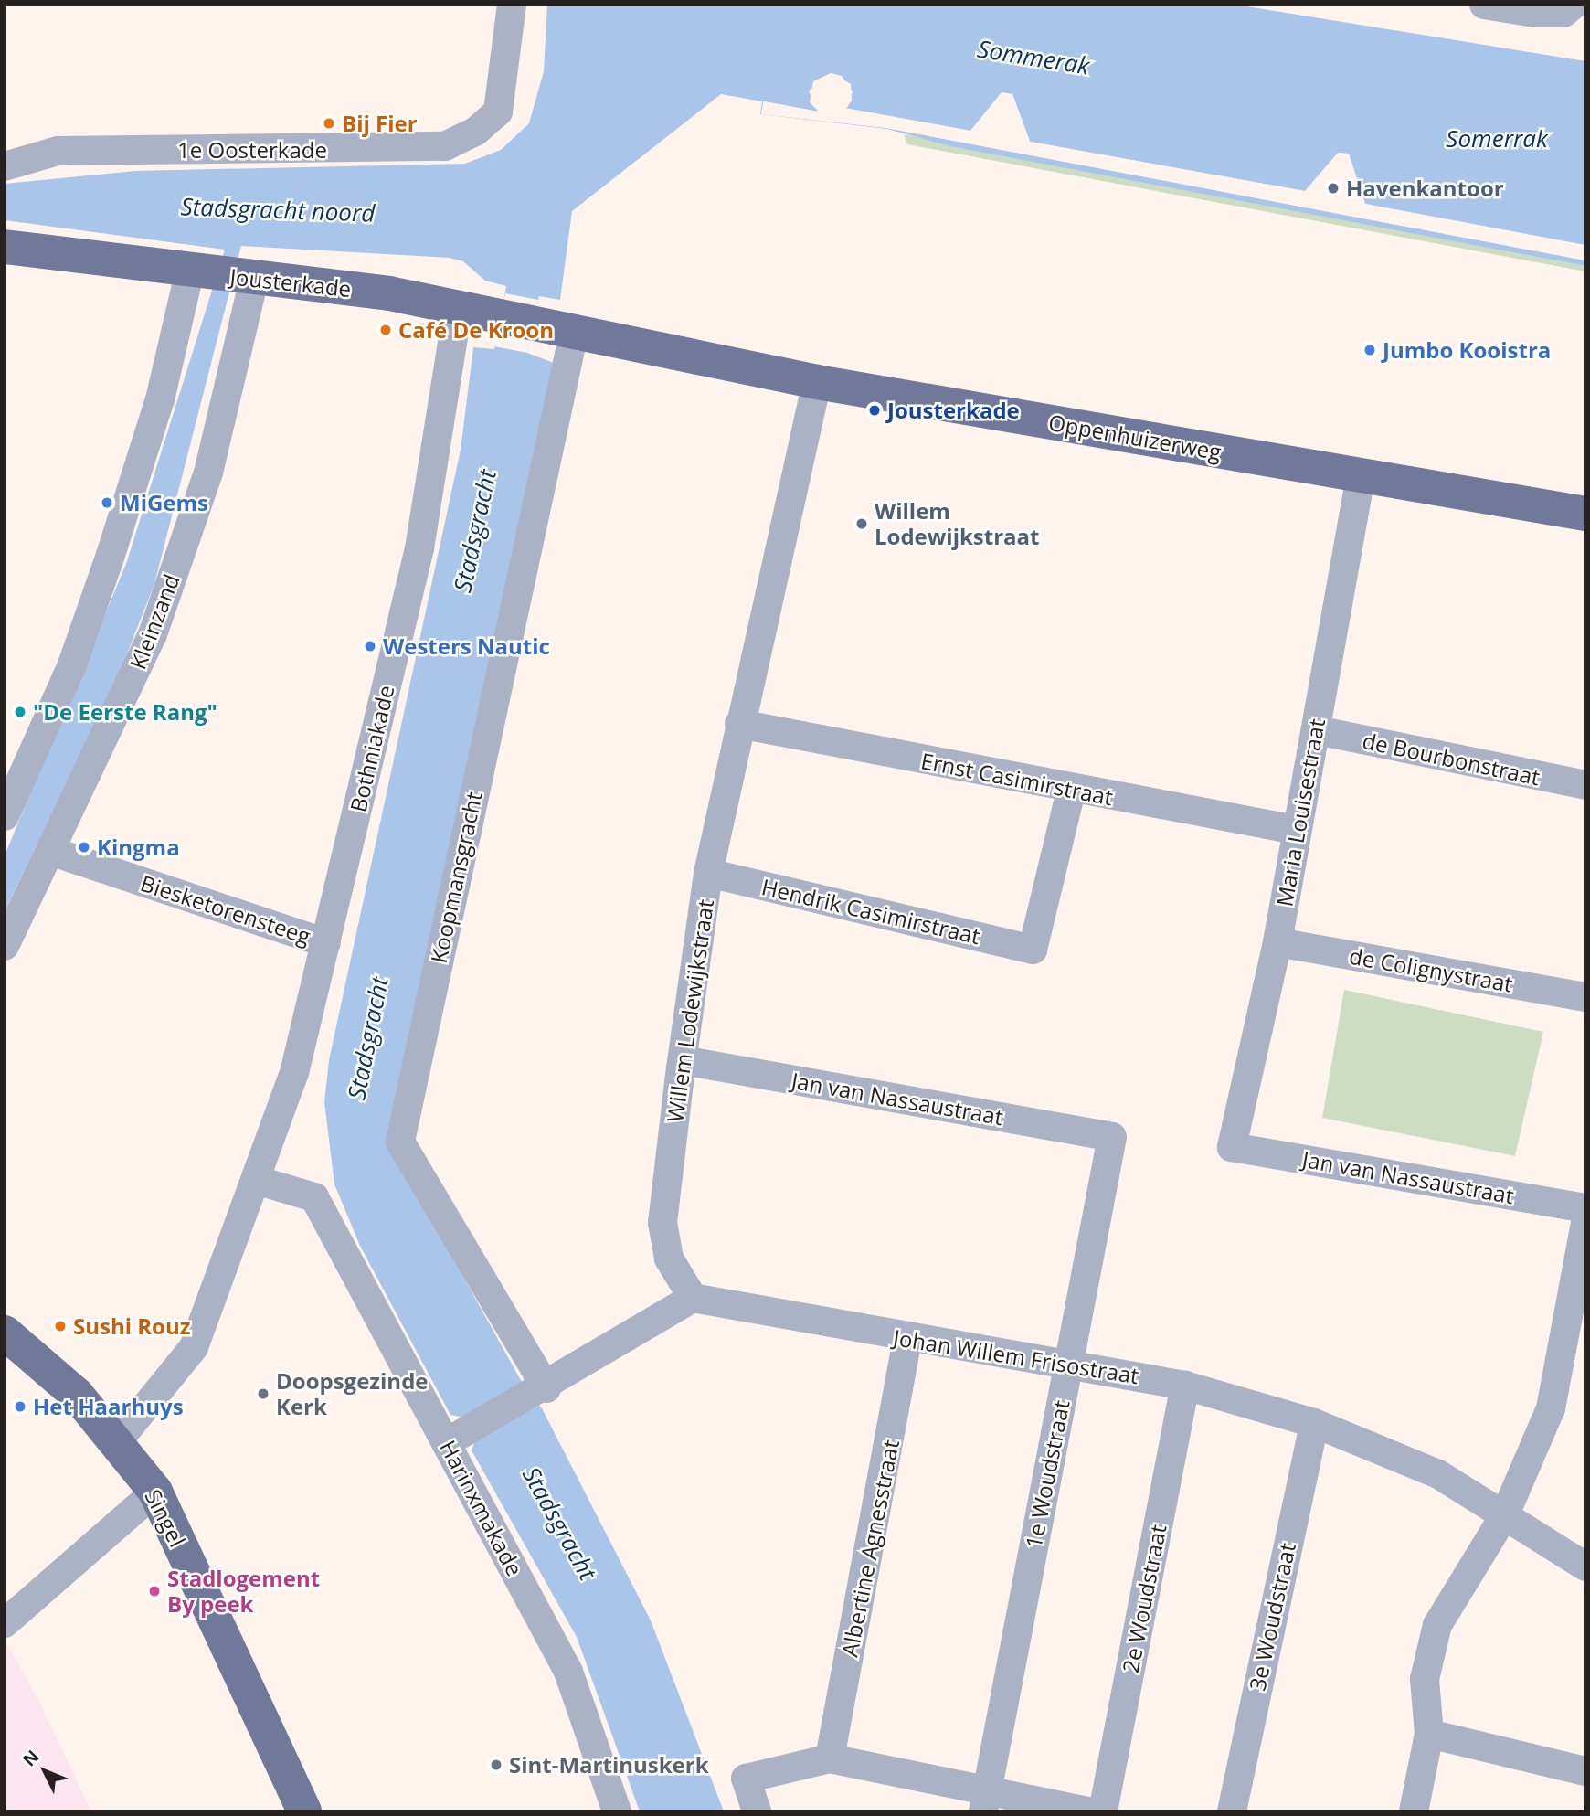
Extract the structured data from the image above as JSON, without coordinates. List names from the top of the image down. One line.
{"streets":{"main road":["Jousterkade","Oppenhuizerweg","Singel"],"street":["1e Oosterkade","Kleinzand","Bothniakade","de Bourbonstraat","Ernst Casimirstraat","Maria Louisestraat","Koopmansgracht","Biesketorensteeg","Hendrik Casimirstraat","de Colignystraat","Willem Lodewijkstraat","Jan van Nassaustraat","Johan Willem Frisostraat","1e Woudstraat","Harinxmakade","Albertine Agnesstraat","2e Woudstraat","3e Woudstraat"]},"crossings":[["Jousterkade","Oppenhuizerweg"],["Jousterkade","Kleinzand"],["Jousterkade","Bothniakade"],["Jousterkade","Koopmansgracht"],["Oppenhuizerweg","Maria Louisestraat"],["Oppenhuizerweg","Koopmansgracht"],["Oppenhuizerweg","Willem Lodewijkstraat"],["Kleinzand","Biesketorensteeg"],["Bothniakade","Biesketorensteeg"],["Bothniakade","Harinxmakade"],["Bothniakade","Singel"],["de Bourbonstraat","Maria Louisestraat"],["Ernst Casimirstraat","Maria Louisestraat"],["Ernst Casimirstraat","Hendrik Casimirstraat"],["Ernst Casimirstraat","Willem Lodewijkstraat"],["Maria Louisestraat","de Colignystraat"],["Maria Louisestraat","Jan van Nassaustraat"],["Hendrik Casimirstraat","Willem Lodewijkstraat"],["Willem Lodewijkstraat","Jan van Nassaustraat"],["Willem Lodewijkstraat","Johan Willem Frisostraat"],["Jan van Nassaustraat","1e Woudstraat"],["Johan Willem Frisostraat","1e Woudstraat"],["Johan Willem Frisostraat","Albertine Agnesstraat"],["Johan Willem Frisostraat","2e Woudstraat"],["Johan Willem Frisostraat","3e Woudstraat"]],"water":["Sommerak","Somerrak","Stadsgracht noord","Stadsgracht"],"places":["Bij Fier","Havenkantoor","Café De Kroon","Jumbo Kooistra","Jousterkade","MiGems","Willem Lodewijkstraat","Westers Nautic","\"De Eerste Rang\"","Kingma","Sushi Rouz","Doopsgezinde Kerk","Het Haarhuys","Stadlogement By peek","Sint-Martinuskerk"],"north":"top left"}
